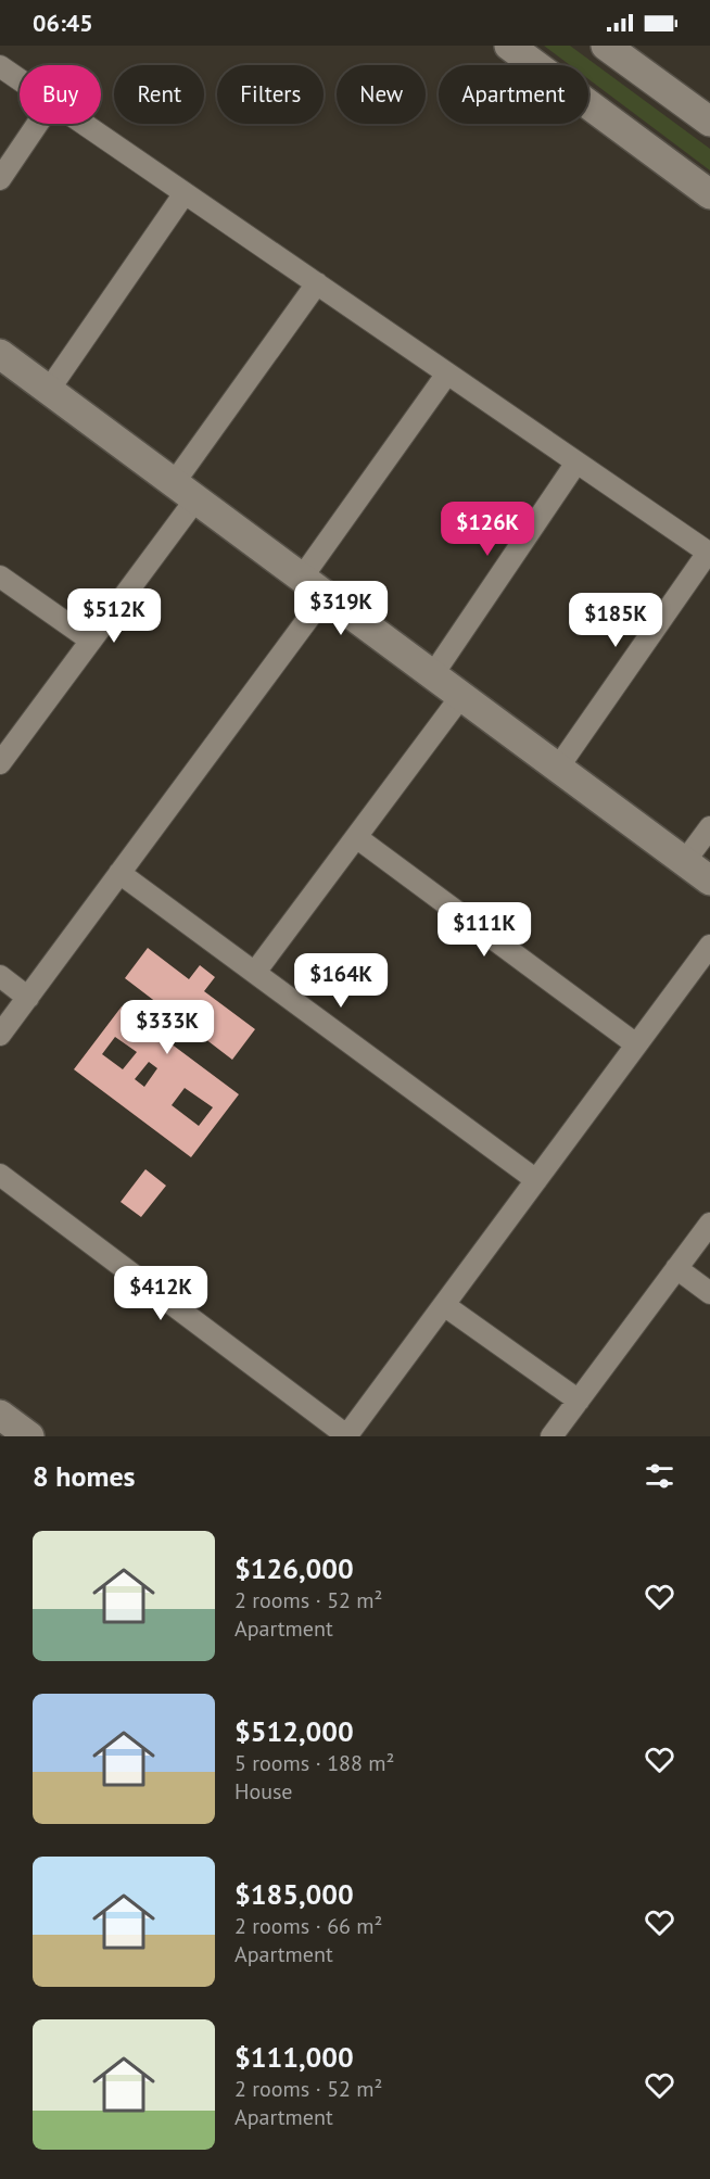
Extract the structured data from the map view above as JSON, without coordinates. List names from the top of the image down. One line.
{"page":{"status":"06:45","chip":["Buy","Rent","Filters","New","Apartment"],"price":["$126K","$319K","$512K","$185K","$111K","$164K","$333K","$412K"],"heading":"8 homes","list":[{"name":"$126,000","note":"2 rooms · 52 m² · Apartment"},{"name":"$512,000","note":"5 rooms · 188 m² · House"},{"name":"$185,000","note":"2 rooms · 66 m² · Apartment"},{"name":"$111,000","note":"2 rooms · 52 m² · Apartment"}]}}
